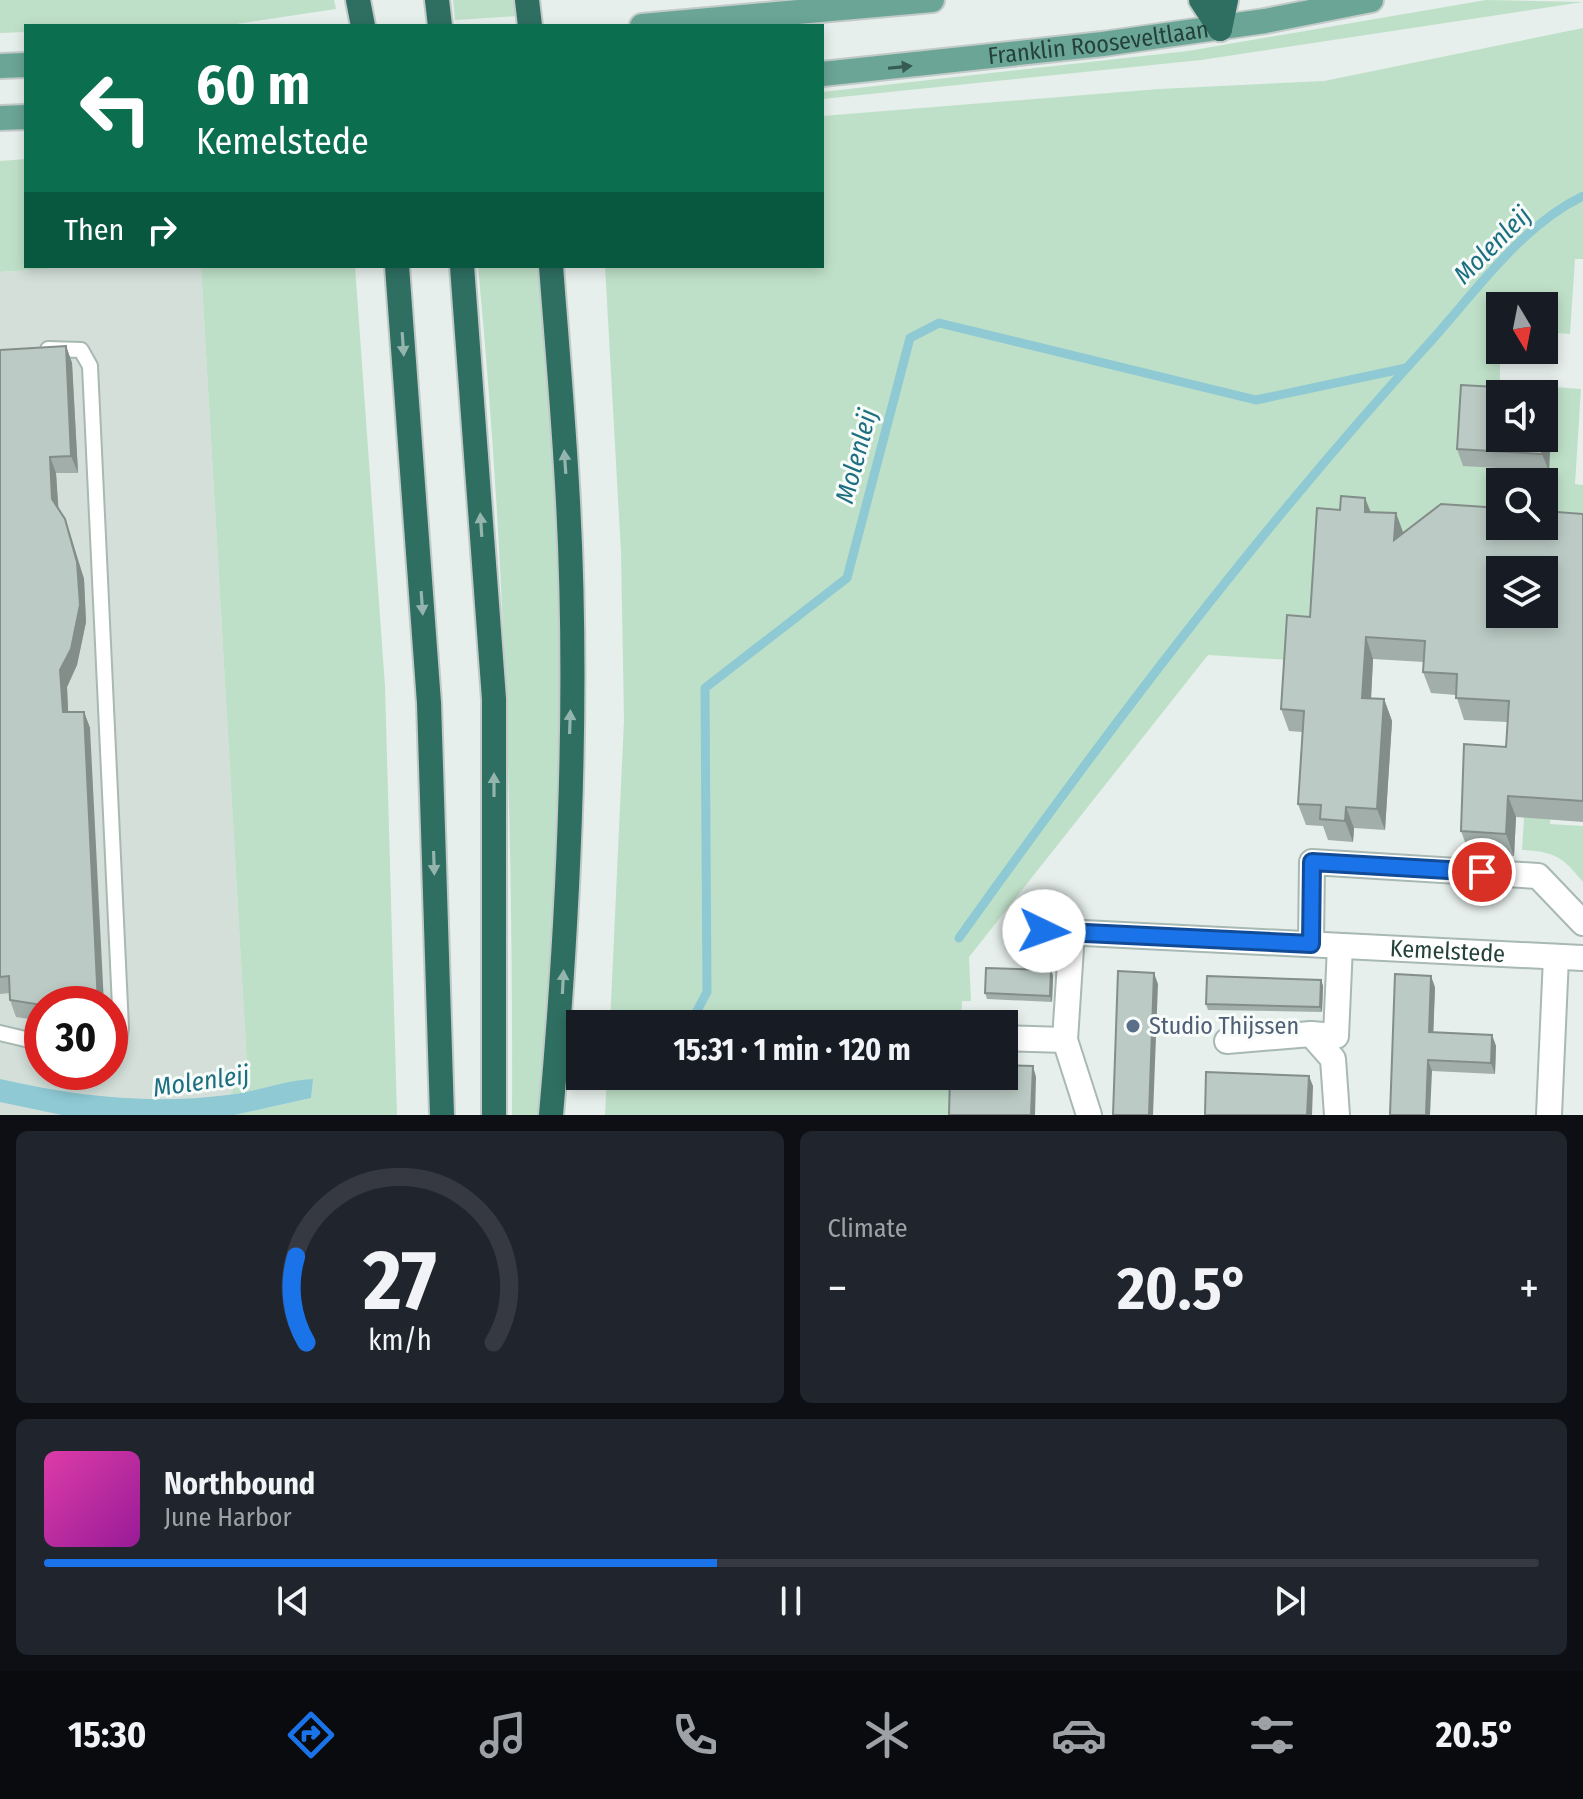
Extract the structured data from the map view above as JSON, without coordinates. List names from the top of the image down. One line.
{"streets":{"main road":["Franklin Rooseveltlaan"],"street":["Kemelstede"]},"one_way":["Franklin Rooseveltlaan"],"water":["Molenleij"],"places":["Studio Thijssen"],"north":"bottom","page":{"turn":["60 m","Kemelstede"],"then":"Then","limit":"30","trip":"15:31 · 1 min · 120 m","tile":"Climate","heat":["−","20.5°","+"],"song":["Northbound","June Harbor"],"tabs":["15:30","20.5°"],"gauge":["27","km/h"]}}
